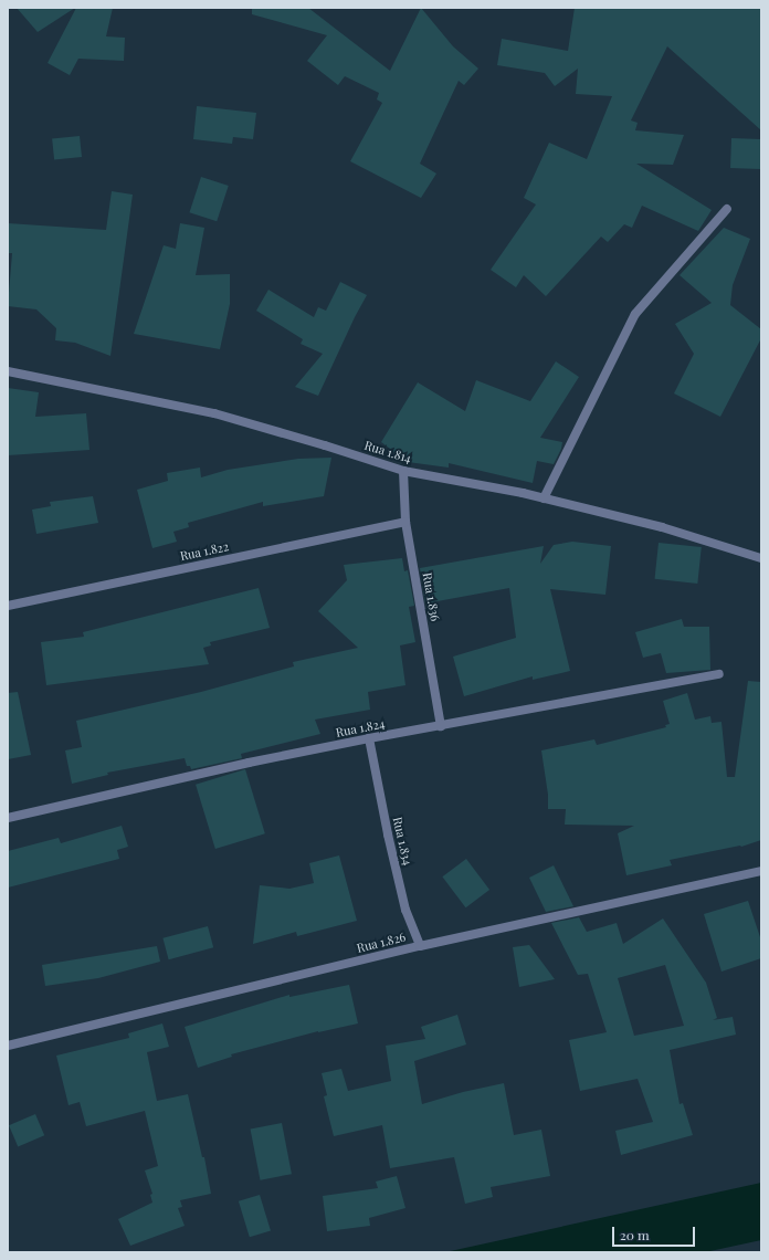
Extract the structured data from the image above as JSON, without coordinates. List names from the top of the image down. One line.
{"streets":{"street":["Rua 1.814","Rua 1.822","Rua 1.836","Rua 1.824","Rua 1.834","Rua 1.826"]},"crossings":[["Rua 1.814","Rua 1.836"],["Rua 1.822","Rua 1.836"],["Rua 1.836","Rua 1.824"],["Rua 1.824","Rua 1.834"],["Rua 1.834","Rua 1.826"]],"scale_bar":"20 m"}
